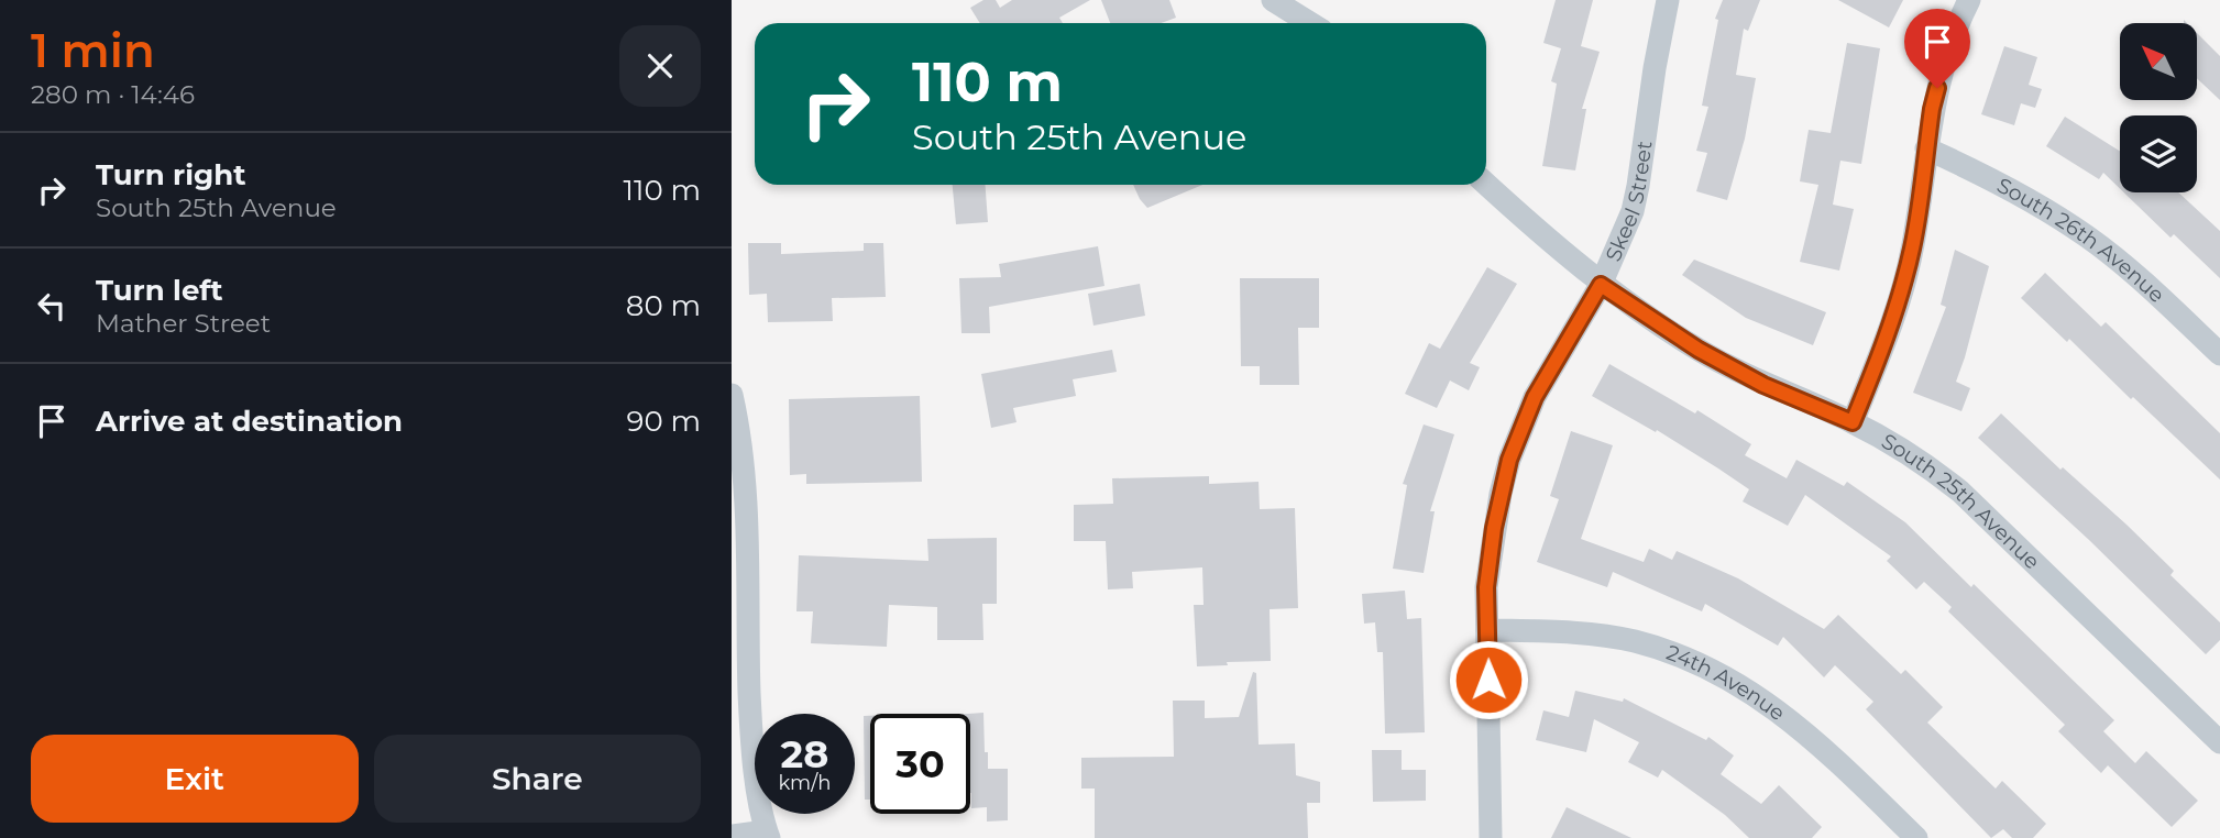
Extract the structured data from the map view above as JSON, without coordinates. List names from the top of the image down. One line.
{"streets":{"street":["Skeel Street","South 26th Avenue","South 25th Avenue","24th Avenue"]},"crossings":[["Skeel Street","South 25th Avenue"],["Skeel Street","24th Avenue"]],"north":"top left","page":{"heading":["1 min","280 m · 14:46"],"turn":["110 m","South 25th Avenue"],"list":[{"name":"Turn right","note":"South 25th Avenue","value":"110 m"},{"name":"Turn left","note":"Mather Street","value":"80 m"},{"name":"Arrive at destination","value":"90 m"}],"speed":"28 km/h","limit":"30","buttons":["Exit","Share"]}}
